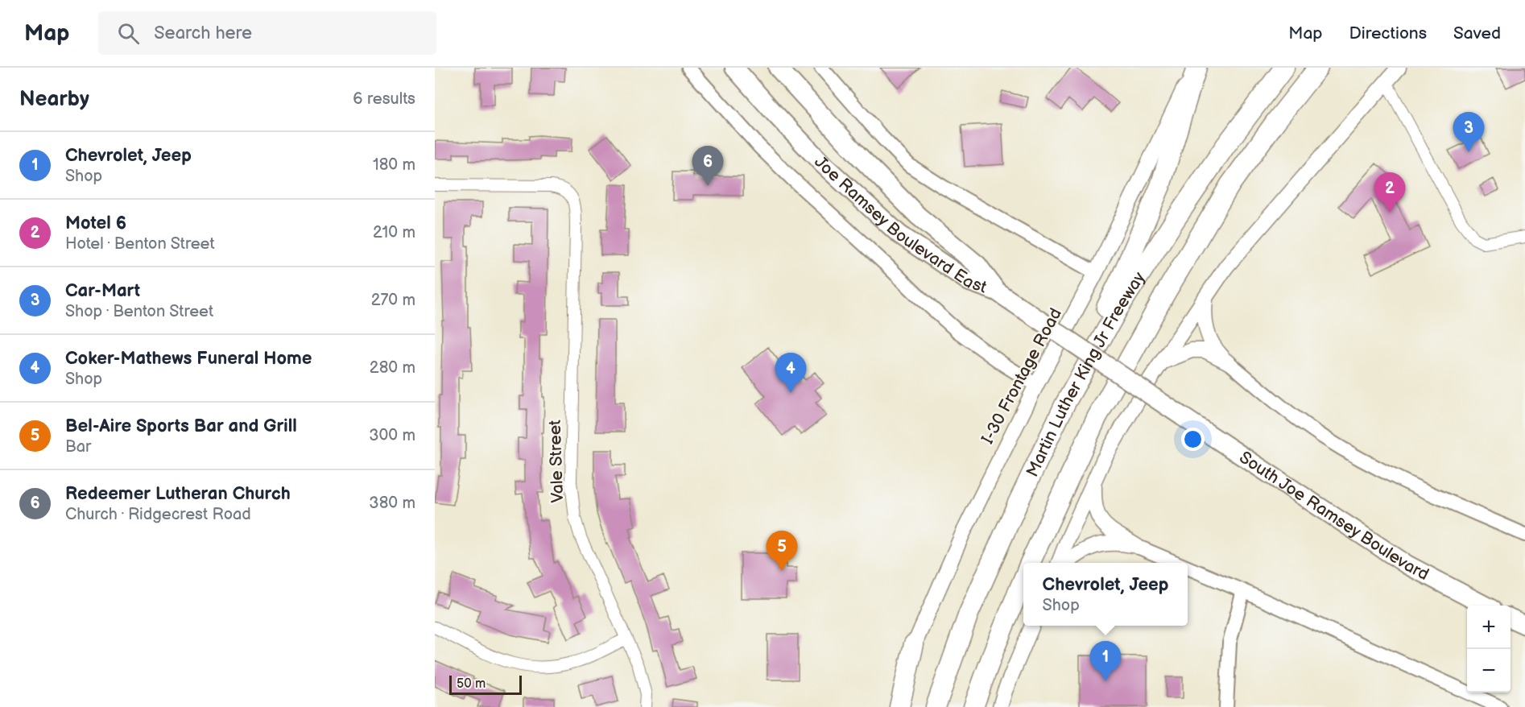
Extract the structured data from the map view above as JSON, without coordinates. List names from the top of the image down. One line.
{"streets":{"highway":["Joe Ramsey Boulevard East","Martin Luther King Jr Freeway","South Joe Ramsey Boulevard"],"main road":["I-30 Frontage Road"],"street":["Vale Street"]},"crossings":[["Joe Ramsey Boulevard East","South Joe Ramsey Boulevard"]],"scale_bar":"50 m","page":{"header":"Map","search":"Search here","nav":["Map","Directions","Saved"],"heading":["Nearby","6 results"],"pins":["3","6","2","4","5","1"],"list":[{"mark":"1","name":"Chevrolet, Jeep","note":"Shop","value":"180 m"},{"mark":"2","name":"Motel 6","note":"Hotel · Benton Street","value":"210 m"},{"mark":"3","name":"Car-Mart","note":"Shop · Benton Street","value":"270 m"},{"mark":"4","name":"Coker-Mathews Funeral Home","note":"Shop","value":"280 m"},{"mark":"5","name":"Bel-Aire Sports Bar and Grill","note":"Bar","value":"300 m"},{"mark":"6","name":"Redeemer Lutheran Church","note":"Church · Ridgecrest Road","value":"380 m"}],"popup":["Chevrolet, Jeep","Shop"],"map_buttons":["+","−"],"scale":"50 m"}}
